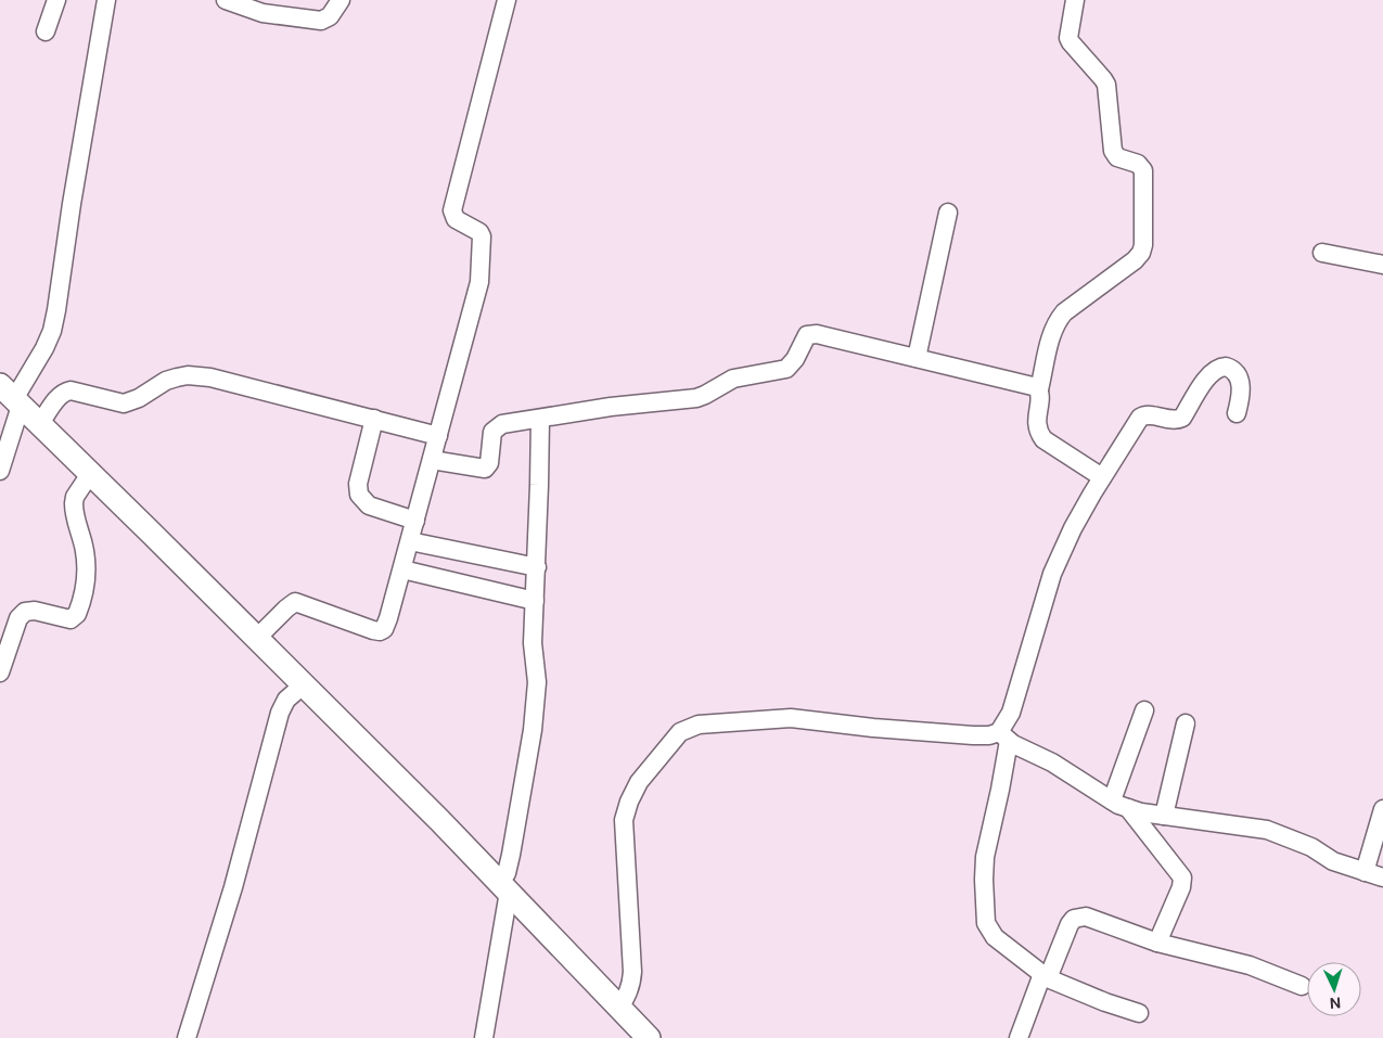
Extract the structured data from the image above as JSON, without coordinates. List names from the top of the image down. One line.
{"north":"bottom"}
